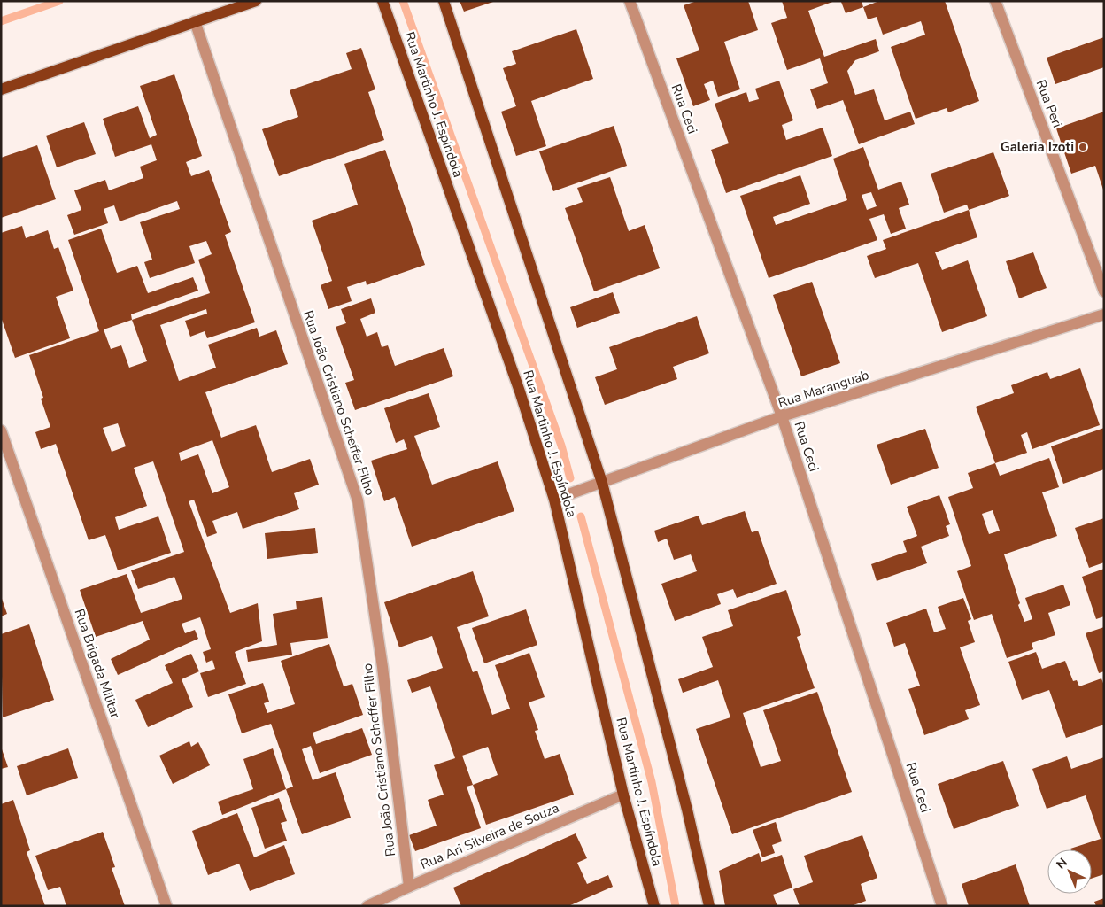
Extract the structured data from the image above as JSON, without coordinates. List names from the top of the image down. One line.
{"streets":{"main road":["Rua Martinho J. Espíndola"],"street":["Rua Peri","Rua Ceci","Rua Maranguab","Rua João Cristiano Scheffer Filho","Rua Brigada Militar","Rua Ari Silveira de Souza"]},"crossings":[["Rua Martinho J. Espíndola","Rua Maranguab"],["Rua Martinho J. Espíndola","Rua Ari Silveira de Souza"],["Rua Ceci","Rua Maranguab"],["Rua João Cristiano Scheffer Filho","Rua Ari Silveira de Souza"]],"places":["Galeria Izoti"],"north":"top left"}
